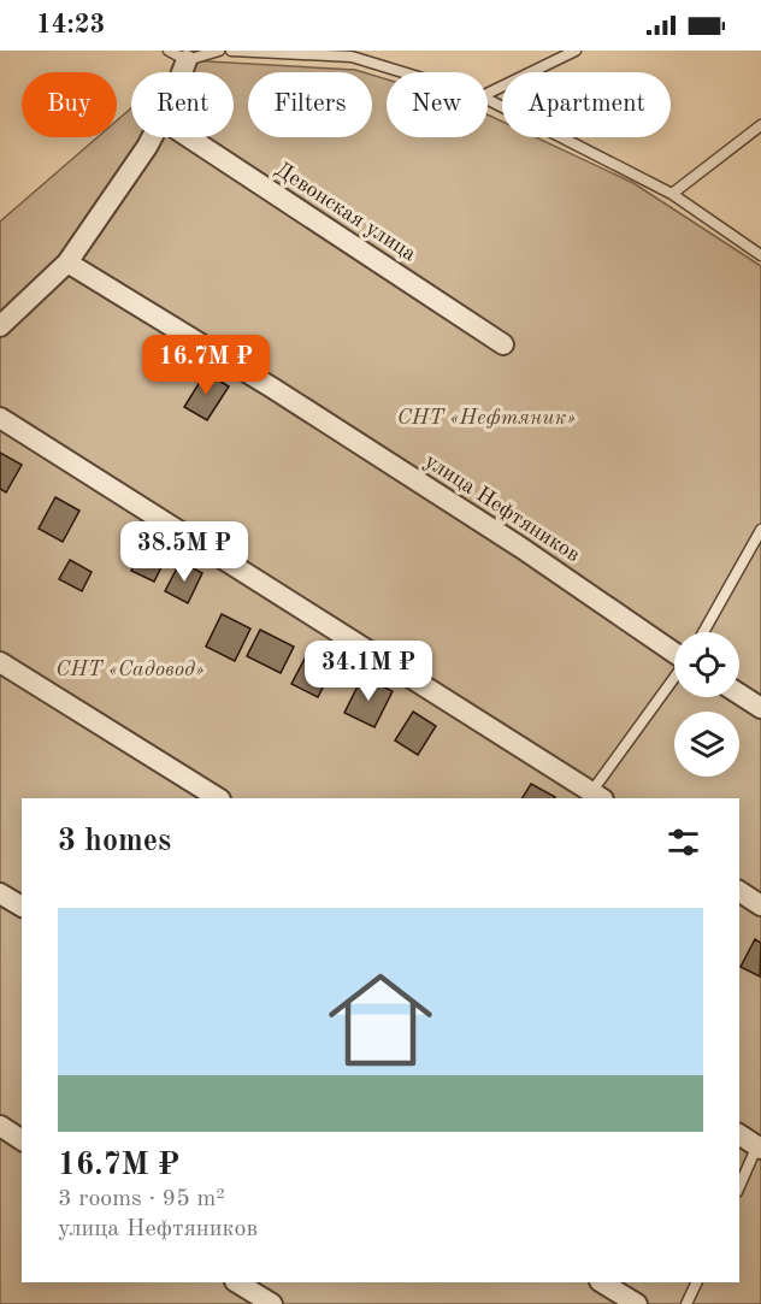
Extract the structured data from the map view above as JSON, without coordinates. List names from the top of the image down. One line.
{"streets":{"street":["Девонская улица","улица Нефтяников"]},"parks":["СНТ «Нефтяник»","СНТ «Садовод»"],"page":{"status":"14:23","chip":["Buy","Rent","Filters","New","Apartment"],"price":["16.7M ₽","38.5M ₽","34.1M ₽"],"heading":"3 homes","list":[{"name":"16.7M ₽","note":"3 rooms · 95 m² · улица Нефтяников"}]}}
